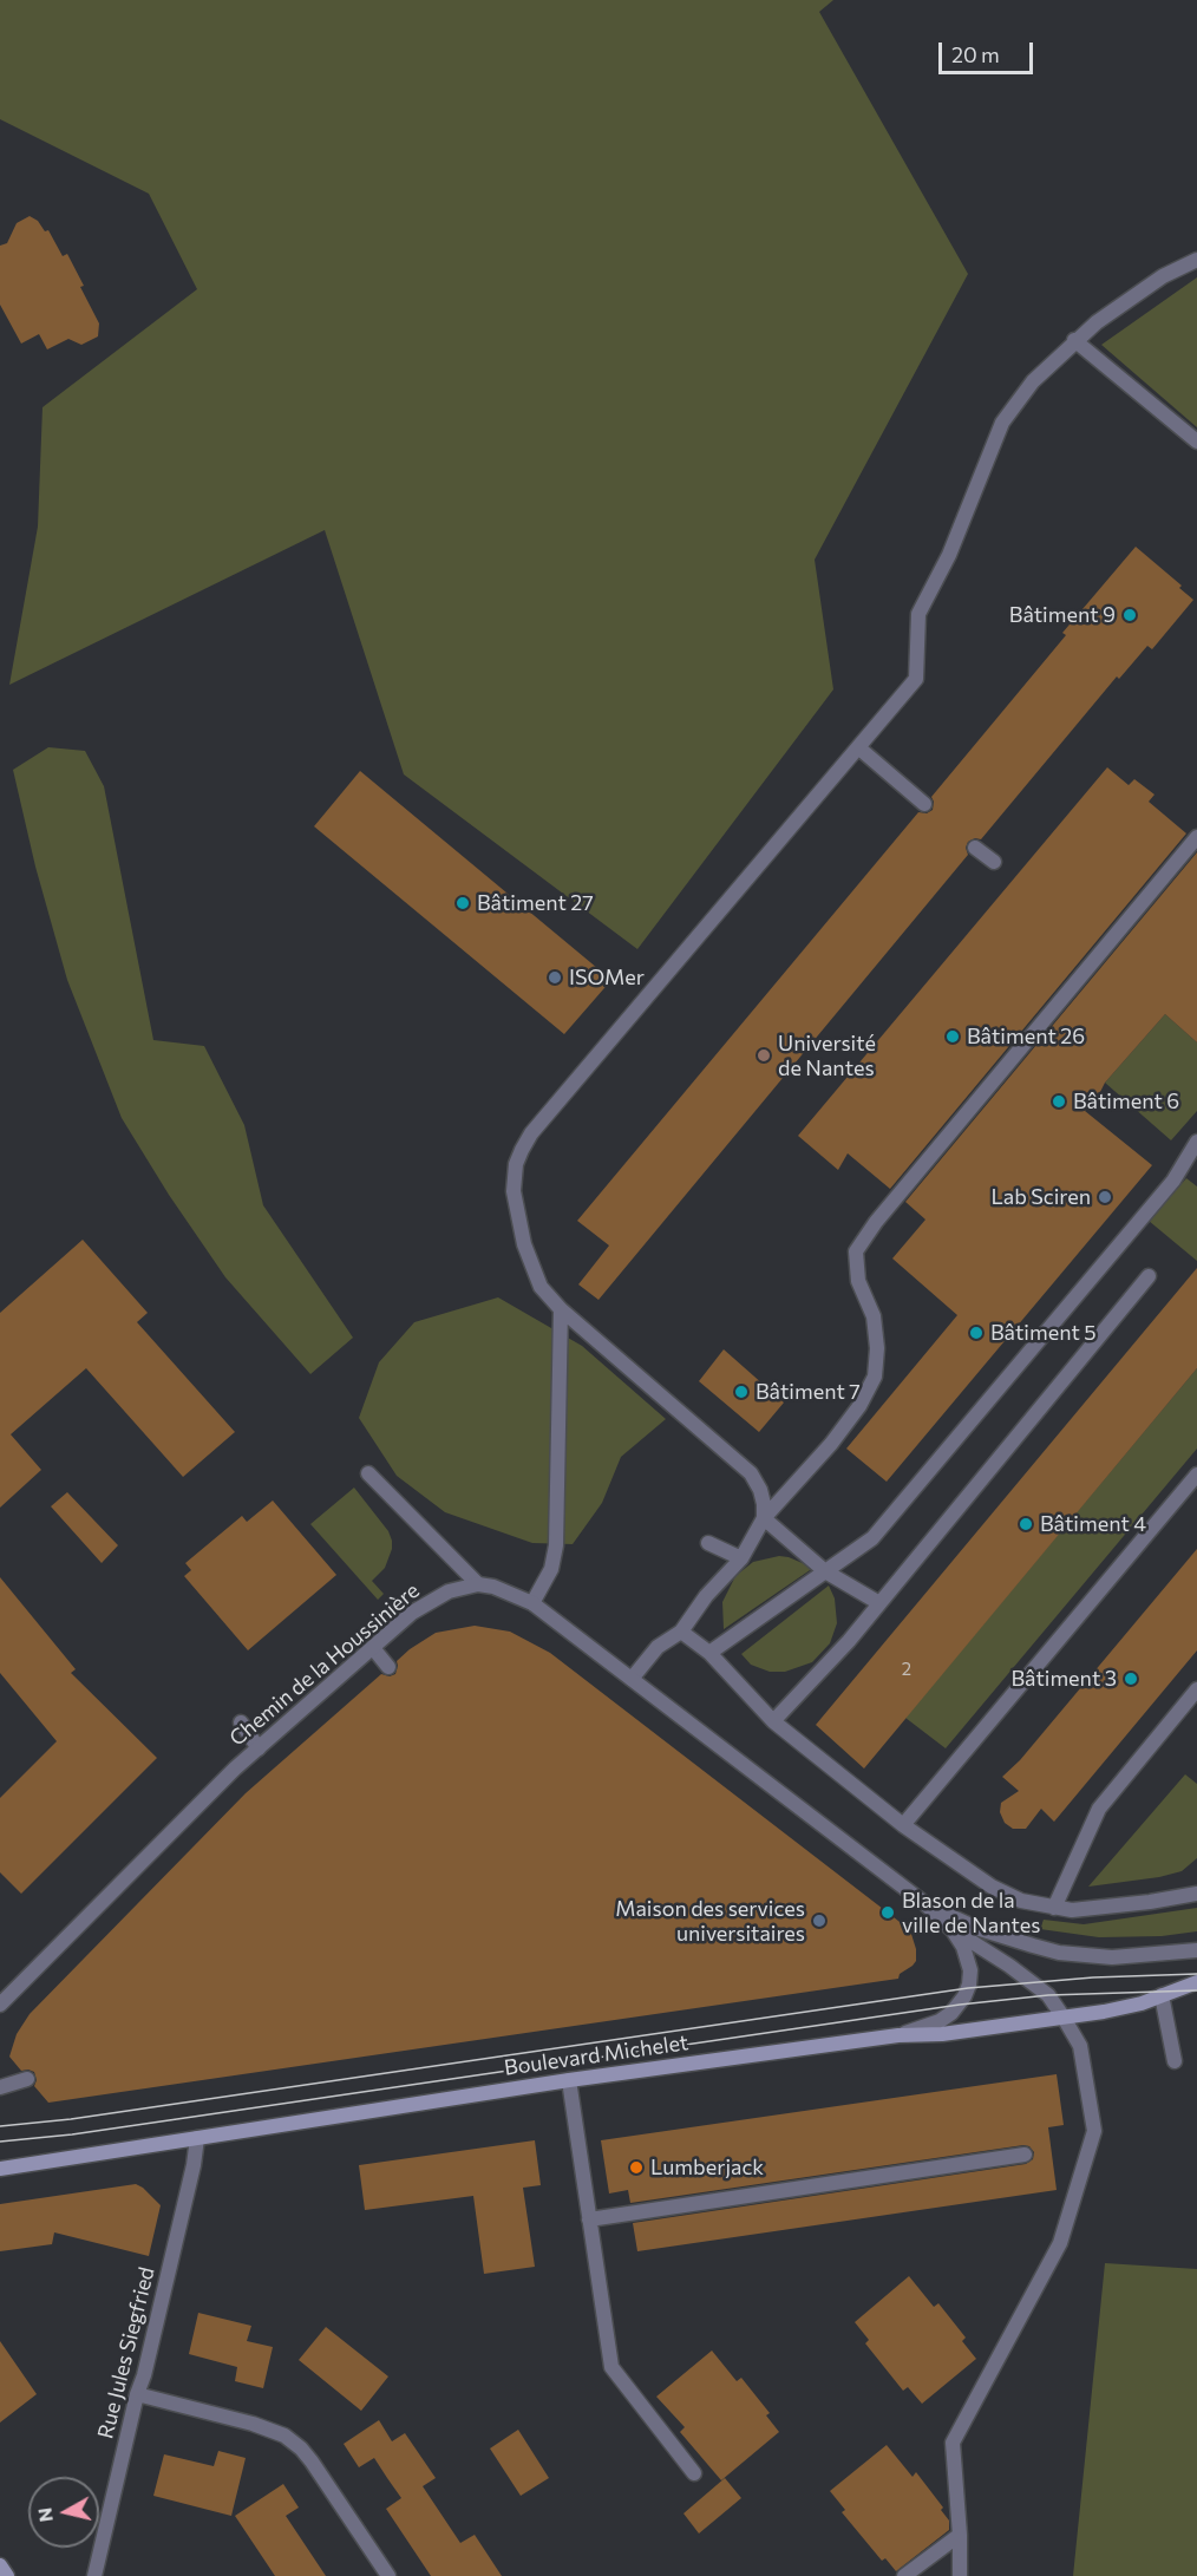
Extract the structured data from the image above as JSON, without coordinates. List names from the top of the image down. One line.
{"streets":{"street":["Chemin de la Houssinière","Boulevard Michelet","Rue Jules Siegfried"]},"crossings":[["Boulevard Michelet","Rue Jules Siegfried"]],"places":["Bâtiment 9","Bâtiment 27","ISOMer","Bâtiment 26","Université de Nantes","Bâtiment 6","Lab Sciren","Bâtiment 5","Bâtiment 7","Bâtiment 4","Bâtiment 3","Blason de la ville de Nantes","Maison des services universitaires","Lumberjack"],"house_numbers":["2"],"scale_bar":"20 m","north":"left"}
